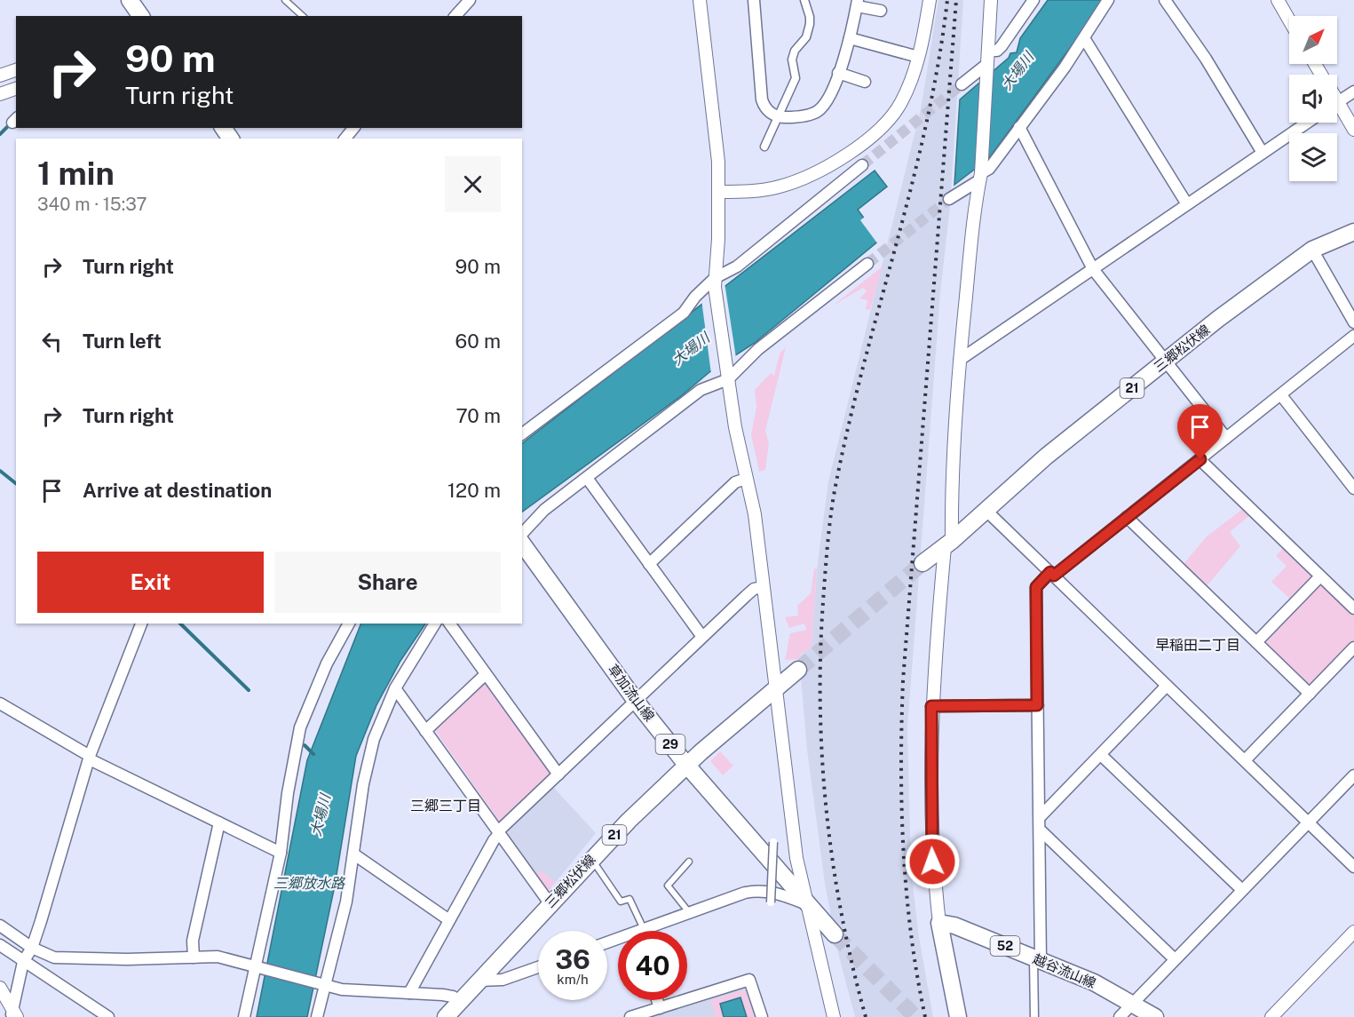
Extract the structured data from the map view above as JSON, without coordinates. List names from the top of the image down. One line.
{"streets":{"main road":["三郷松伏線","21","草加流山線","29","52","越谷流山線"]},"crossings":[["三郷松伏線","草加流山線"]],"districts":["早稲田二丁目","三郷三丁目"],"water":["大場川","三郷放水路"],"north":"top right","page":{"turn":["90 m","Turn right"],"heading":["1 min","340 m · 15:37"],"list":[{"name":"Turn right","value":"90 m"},{"name":"Turn left","value":"60 m"},{"name":"Turn right","value":"70 m"},{"name":"Arrive at destination","value":"120 m"}],"buttons":["Exit","Share"],"speed":"36 km/h","limit":"40"}}
